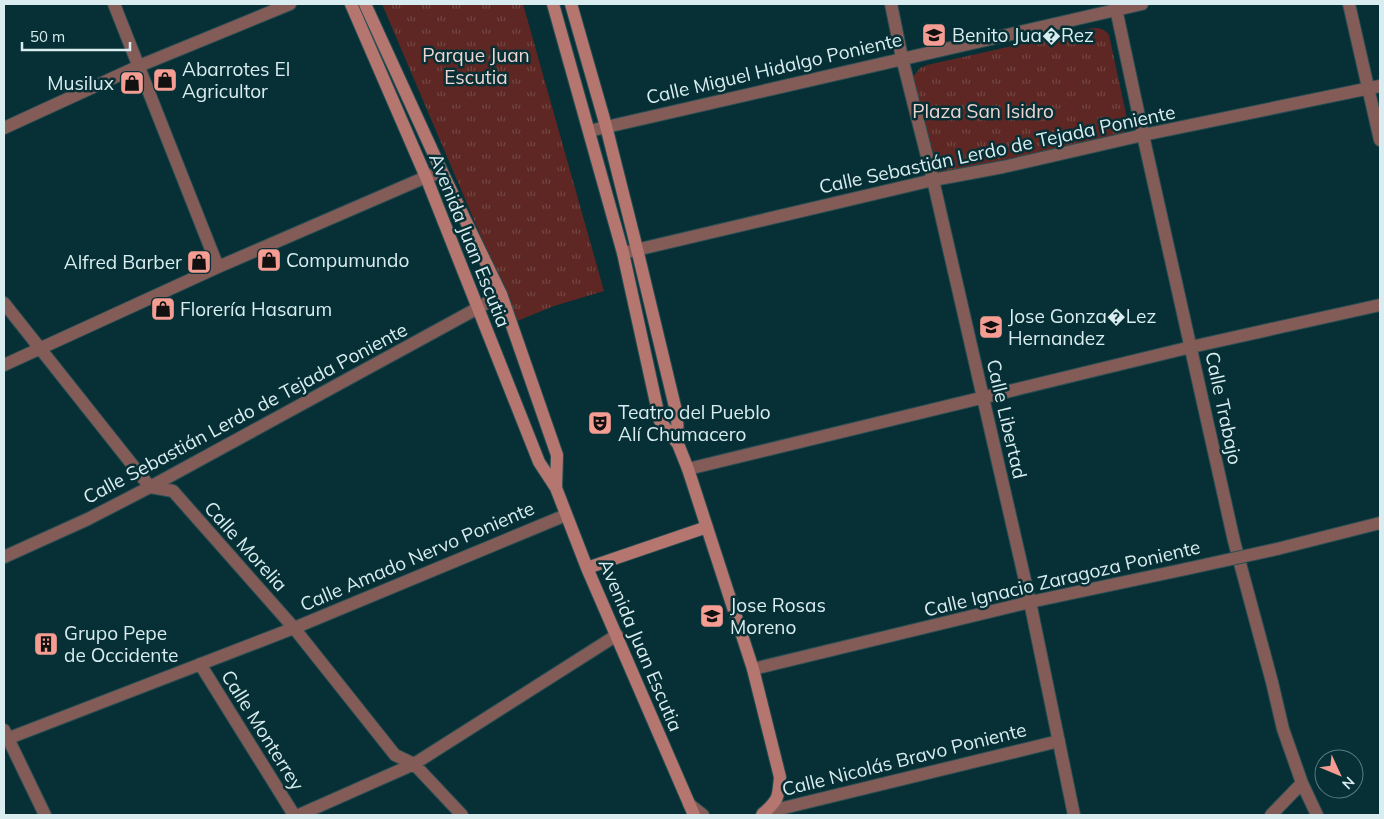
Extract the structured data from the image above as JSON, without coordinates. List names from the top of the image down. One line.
{"streets":{"main road":["Avenida Juan Escutia"],"street":["Calle Miguel Hidalgo Poniente","Calle Sebastián Lerdo de Tejada Poniente","Calle Trabajo","Calle Libertad","Calle Morelia","Calle Amado Nervo Poniente","Calle Ignacio Zaragoza Poniente","Calle Monterrey","Calle Nicolás Bravo Poniente"]},"crossings":[["Calle Miguel Hidalgo Poniente","Calle Trabajo"],["Calle Miguel Hidalgo Poniente","Calle Libertad"],["Calle Sebastián Lerdo de Tejada Poniente","Avenida Juan Escutia"],["Calle Sebastián Lerdo de Tejada Poniente","Calle Trabajo"],["Calle Sebastián Lerdo de Tejada Poniente","Calle Libertad"],["Calle Sebastián Lerdo de Tejada Poniente","Calle Morelia"],["Avenida Juan Escutia","Calle Amado Nervo Poniente"],["Calle Libertad","Calle Ignacio Zaragoza Poniente"],["Calle Libertad","Calle Nicolás Bravo Poniente"],["Calle Morelia","Calle Amado Nervo Poniente"],["Calle Amado Nervo Poniente","Calle Monterrey"]],"parks":["Parque Juan Escutia","Plaza San Isidro"],"places":{"school or university":["Benito Jua�Rez","Jose Gonza�Lez Hernandez","Jose Rosas Moreno"],"shop":["Abarrotes El Agricultor","Musilux","Compumundo","Alfred Barber","Florería Hasarum"],"theatre":["Teatro del Pueblo Alí Chumacero"],"building":["Grupo Pepe de Occidente"]},"scale_bar":"50 m","north":"bottom right"}
